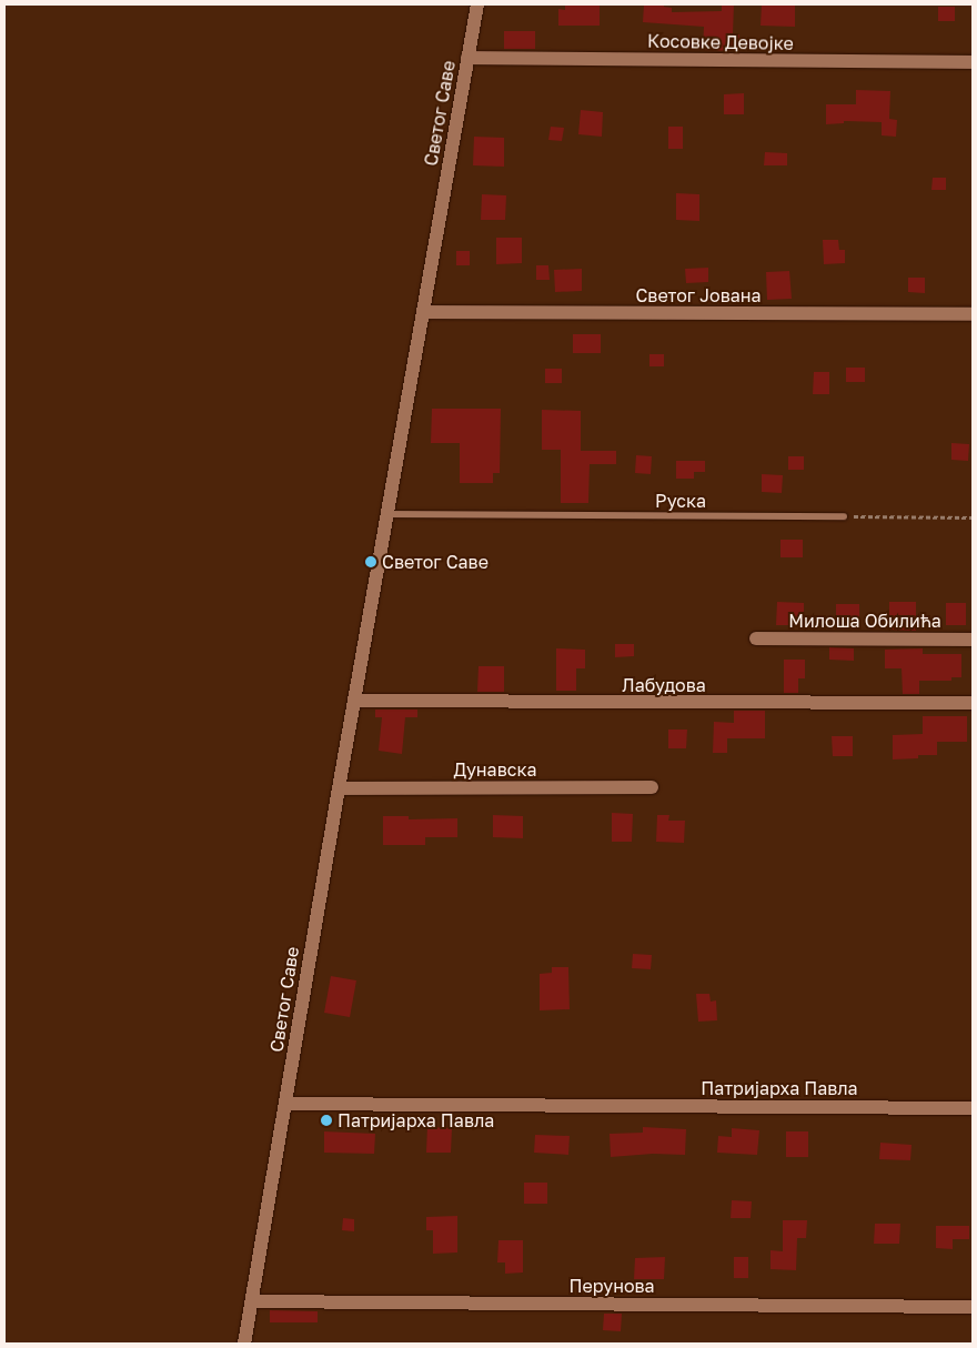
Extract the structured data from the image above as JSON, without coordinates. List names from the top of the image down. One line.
{"streets":{"street":["Косовке Девојке","Светог Саве","Светог Јована","Милоша Обилића","Лабудова","Дунавска","Патријарха Павла","Перунова"],"lane":["Руска"]},"crossings":[["Косовке Девојке","Светог Саве"],["Светог Саве","Светог Јована"],["Светог Саве","Руска"],["Светог Саве","Лабудова"],["Светог Саве","Дунавска"],["Светог Саве","Патријарха Павла"],["Светог Саве","Перунова"]],"places":["Светог Саве","Патријарха Павла"]}
